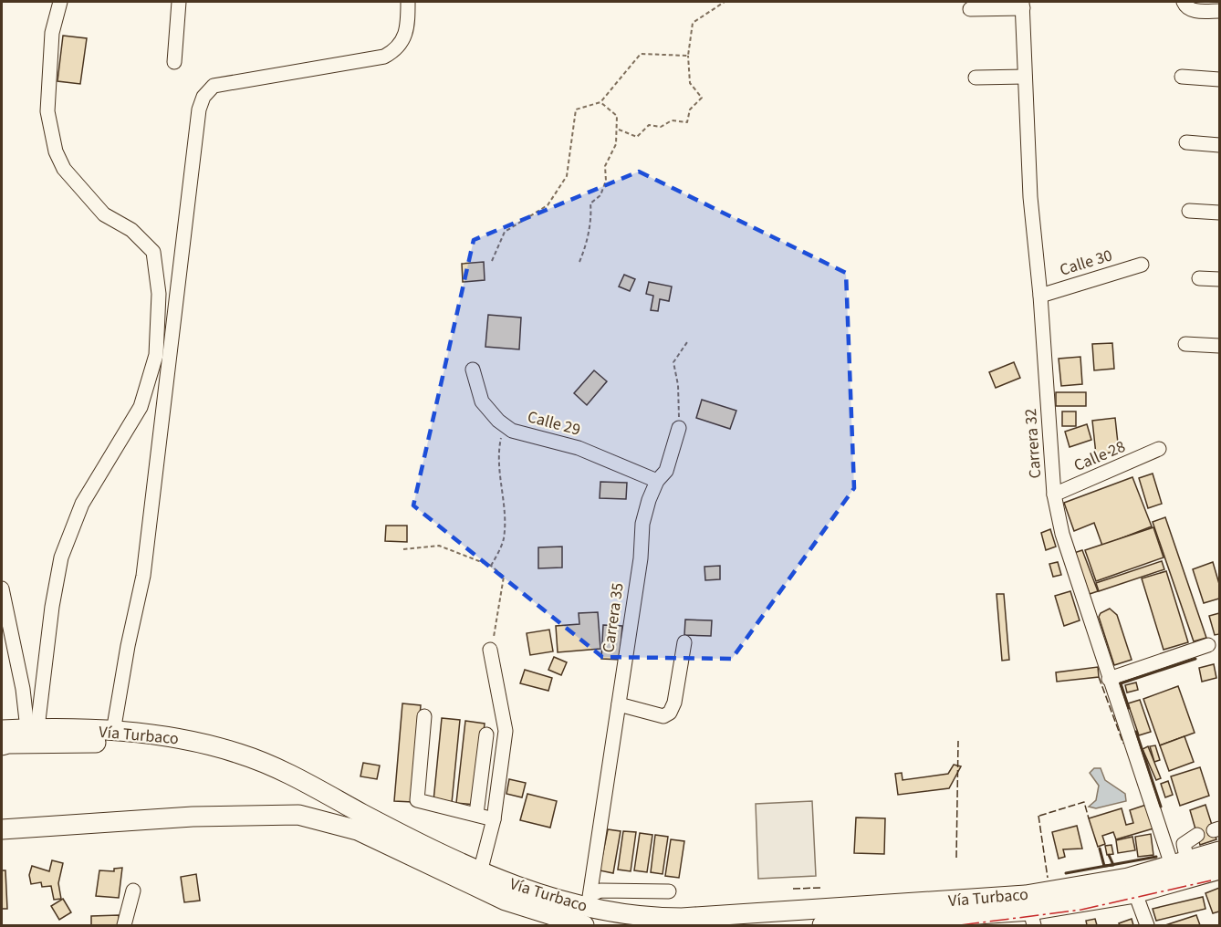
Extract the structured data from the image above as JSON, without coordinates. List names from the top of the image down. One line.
{"streets":{"highway":["Vía Turbaco"],"street":["Calle 30","Calle 29","Carrera 32","Calle 28","Carrera 35"]},"crossings":[["Calle 30","Carrera 32"],["Calle 29","Carrera 35"],["Carrera 32","Calle 28"],["Carrera 32","Vía Turbaco"],["Carrera 35","Vía Turbaco"]]}
